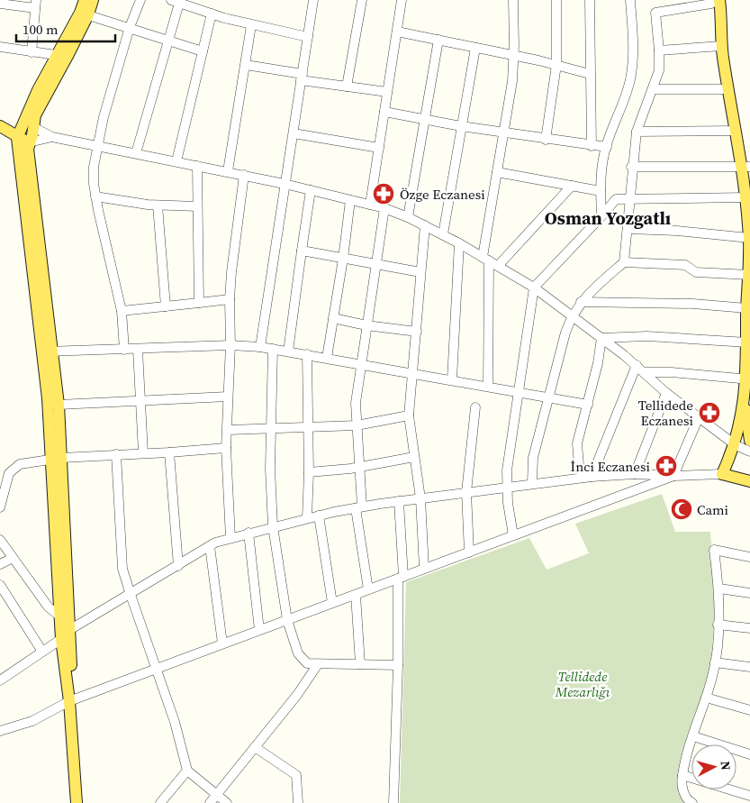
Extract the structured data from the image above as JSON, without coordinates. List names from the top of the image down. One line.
{"districts":["Osman Yozgatlı"],"parks":["Tellidede Mezarlığı"],"places":{"pharmacy":["Özge Eczanesi","Tellidede Eczanesi","İnci Eczanesi"],"mosque":["Cami"]},"scale_bar":"100 m","north":"right"}
